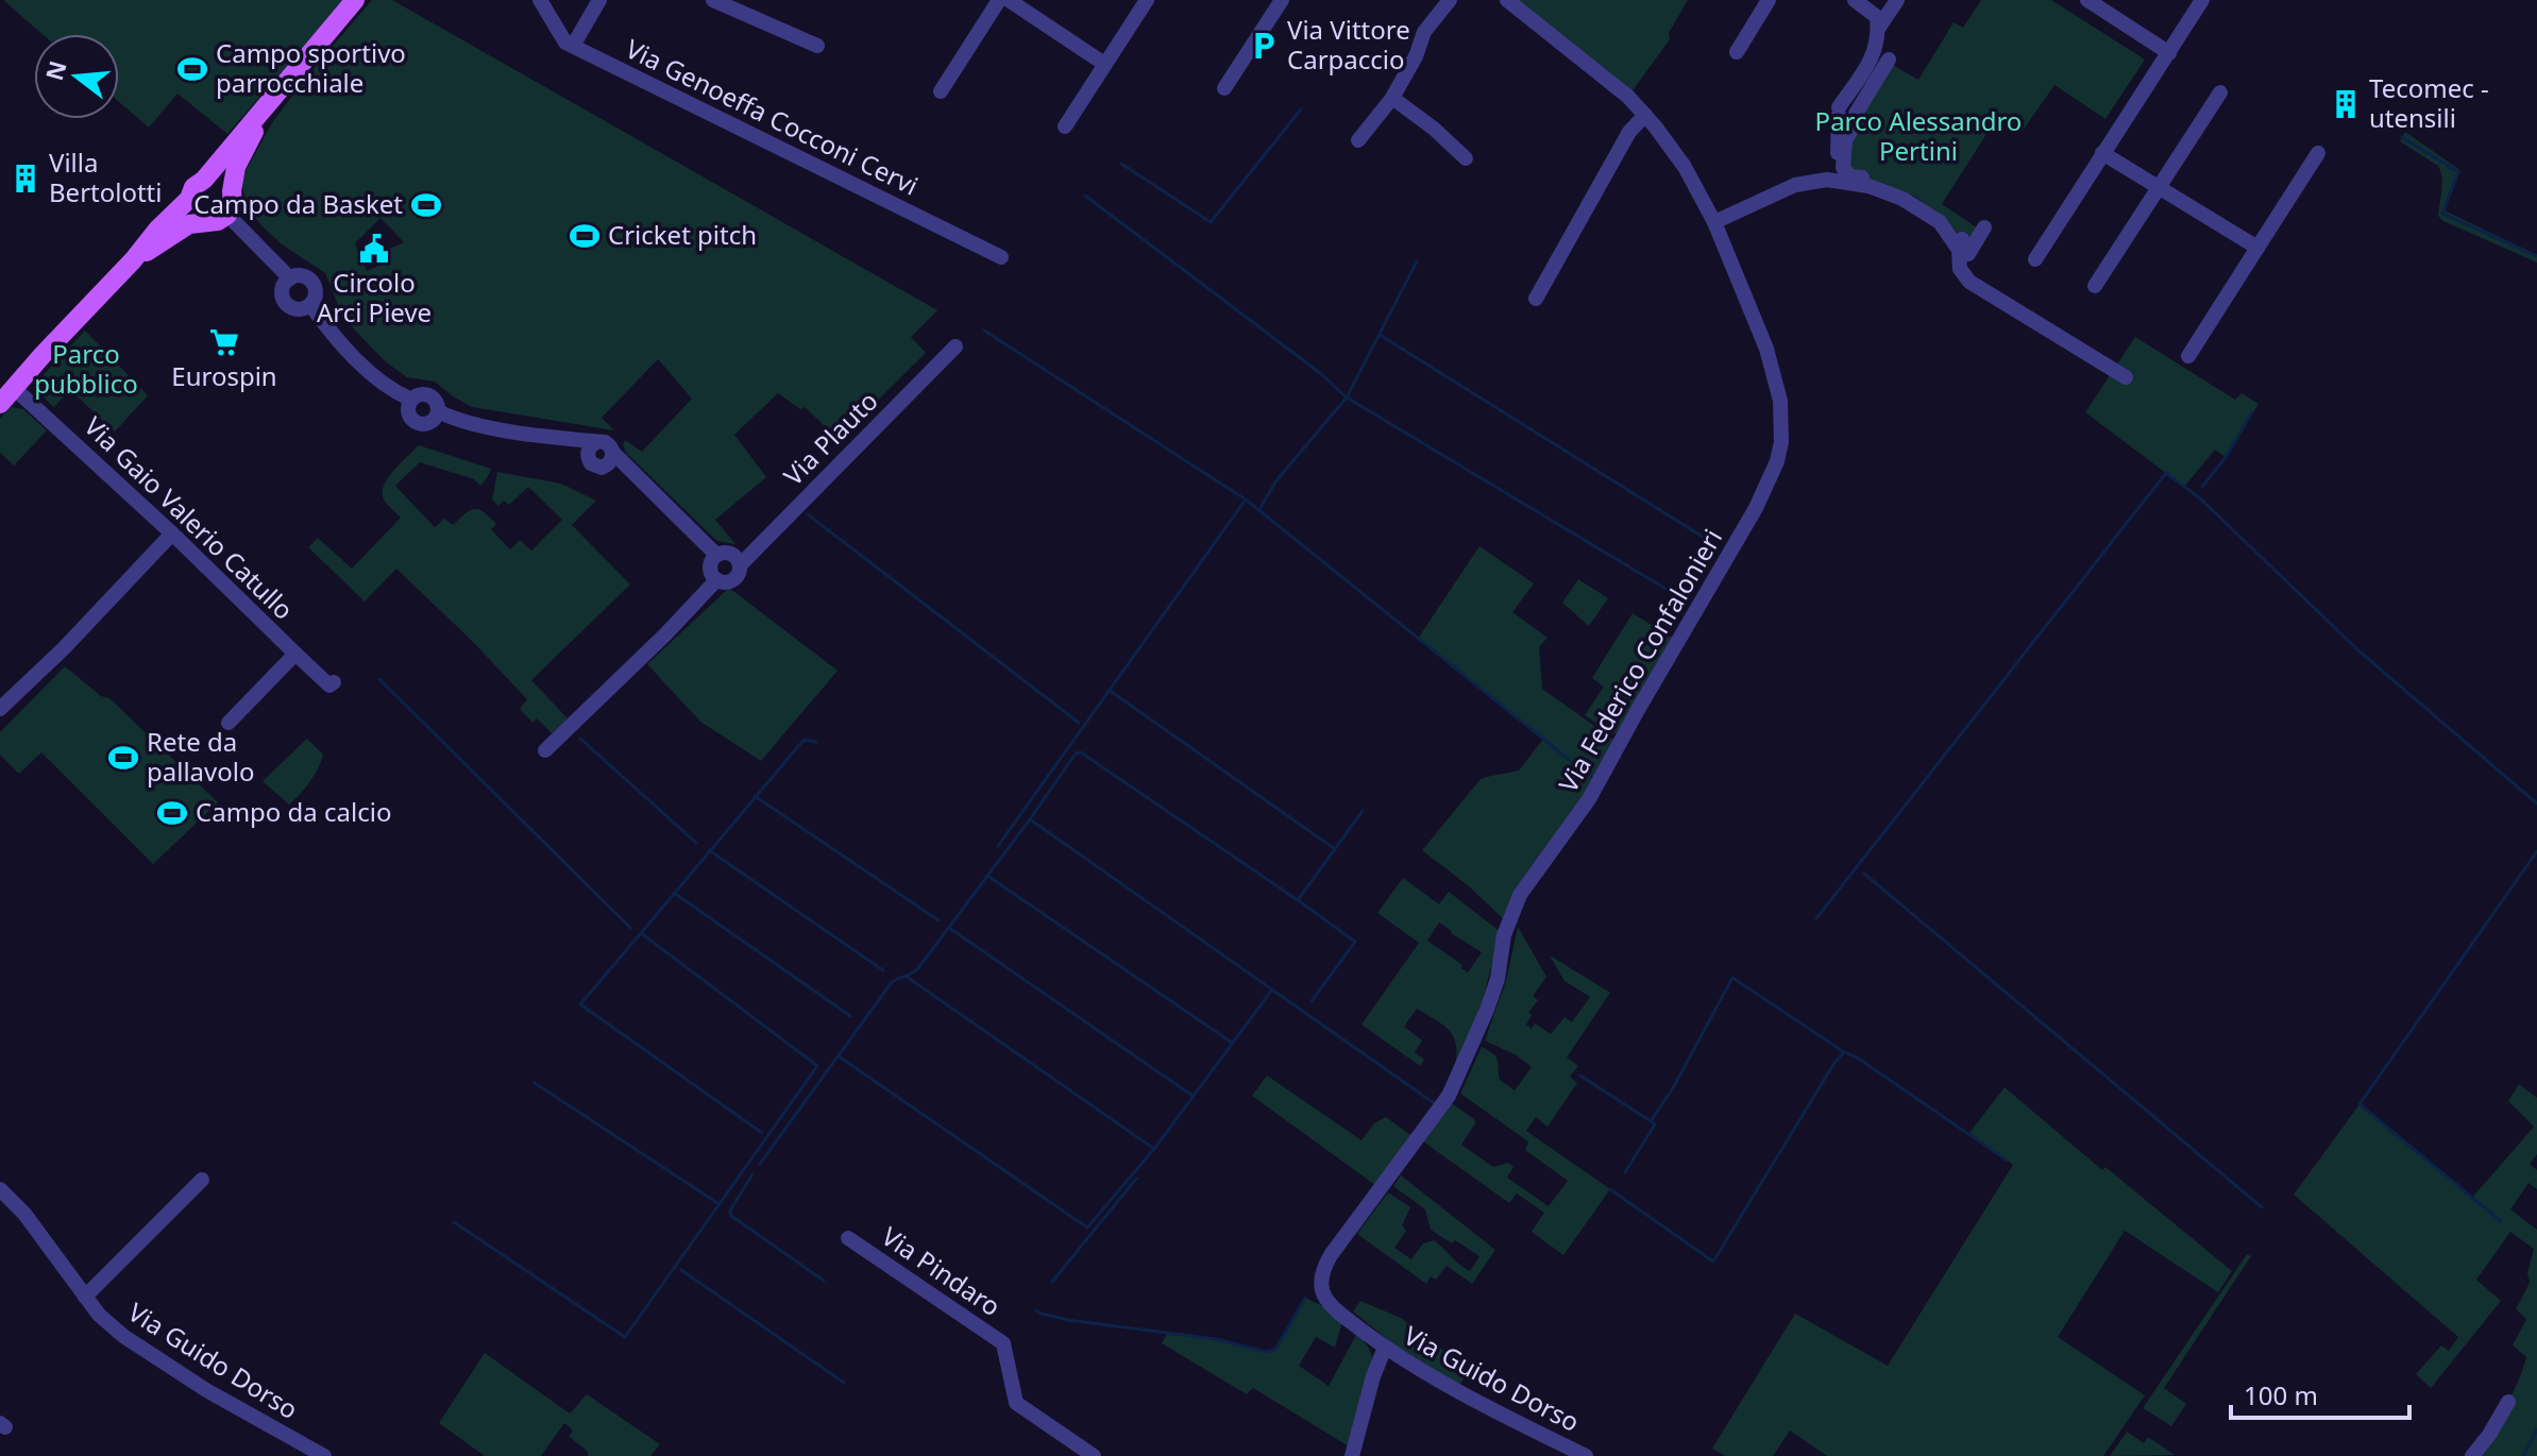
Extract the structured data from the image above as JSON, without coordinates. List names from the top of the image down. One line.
{"streets":{"street":["Via Genoeffa Cocconi Cervi","Via Plauto","Via Gaio Valerio Catullo","Via Federico Confalonieri","Via Pindaro","Via Guido Dorso"]},"crossings":[["Via Federico Confalonieri","Via Guido Dorso"]],"parks":["Parco Alessandro Pertini","Parco pubblico"],"places":{"parking":["Via Vittore Carpaccio"],"sports":["Campo sportivo parrocchiale","Campo da Basket","Cricket pitch","Rete da pallavolo","Campo da calcio"],"building":["Tecomec - utensili","Villa Bertolotti"],"public building":["Circolo Arci Pieve"],"supermarket":["Eurospin"]},"scale_bar":"100 m","north":"left"}
